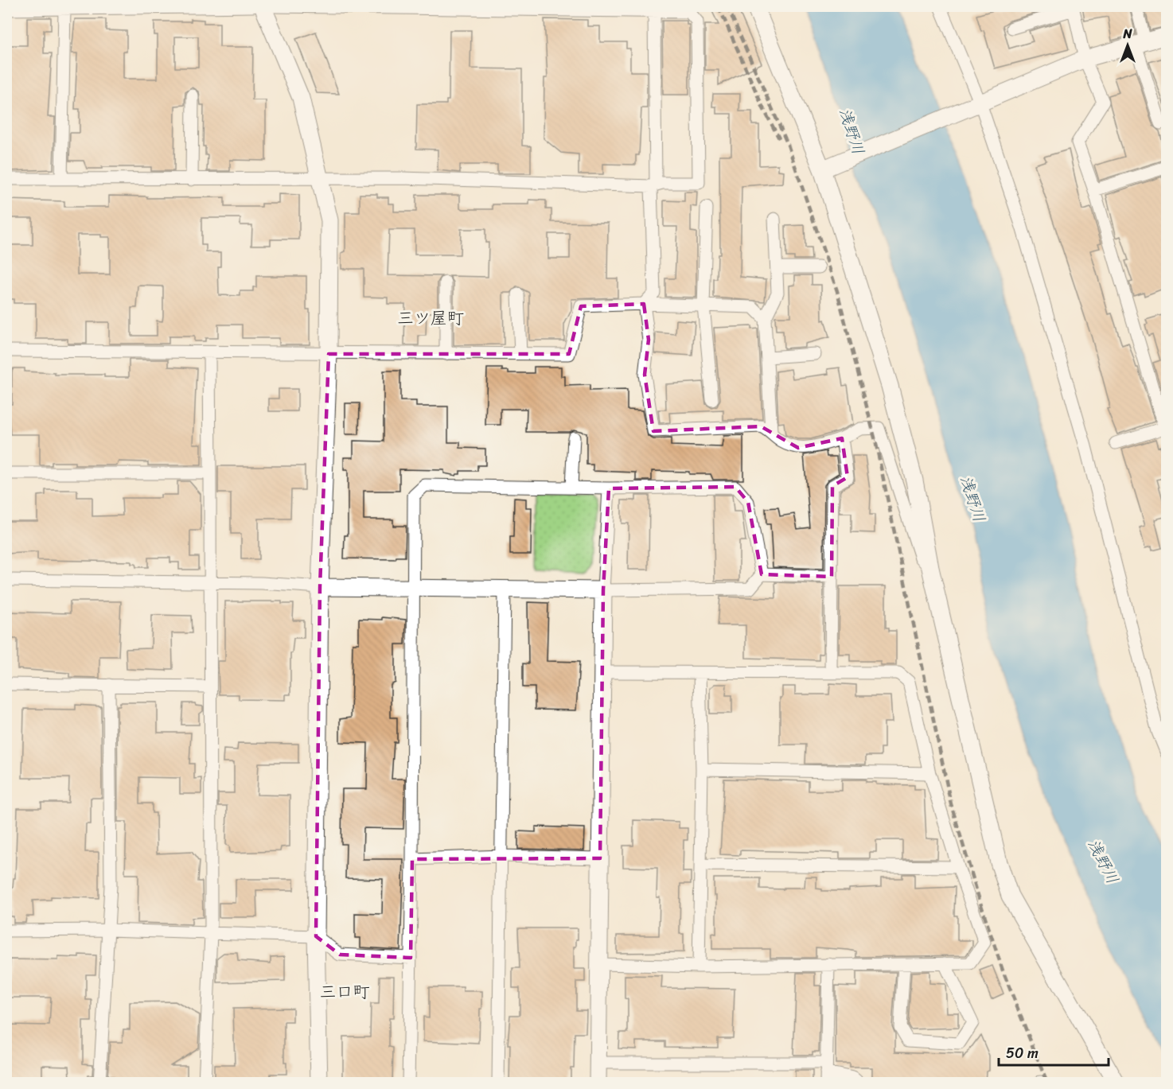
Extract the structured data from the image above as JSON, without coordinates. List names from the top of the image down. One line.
{"districts":["三ツ屋町","三口町"],"water":["浅野川"],"scale_bar":"50 m","north":"top"}
